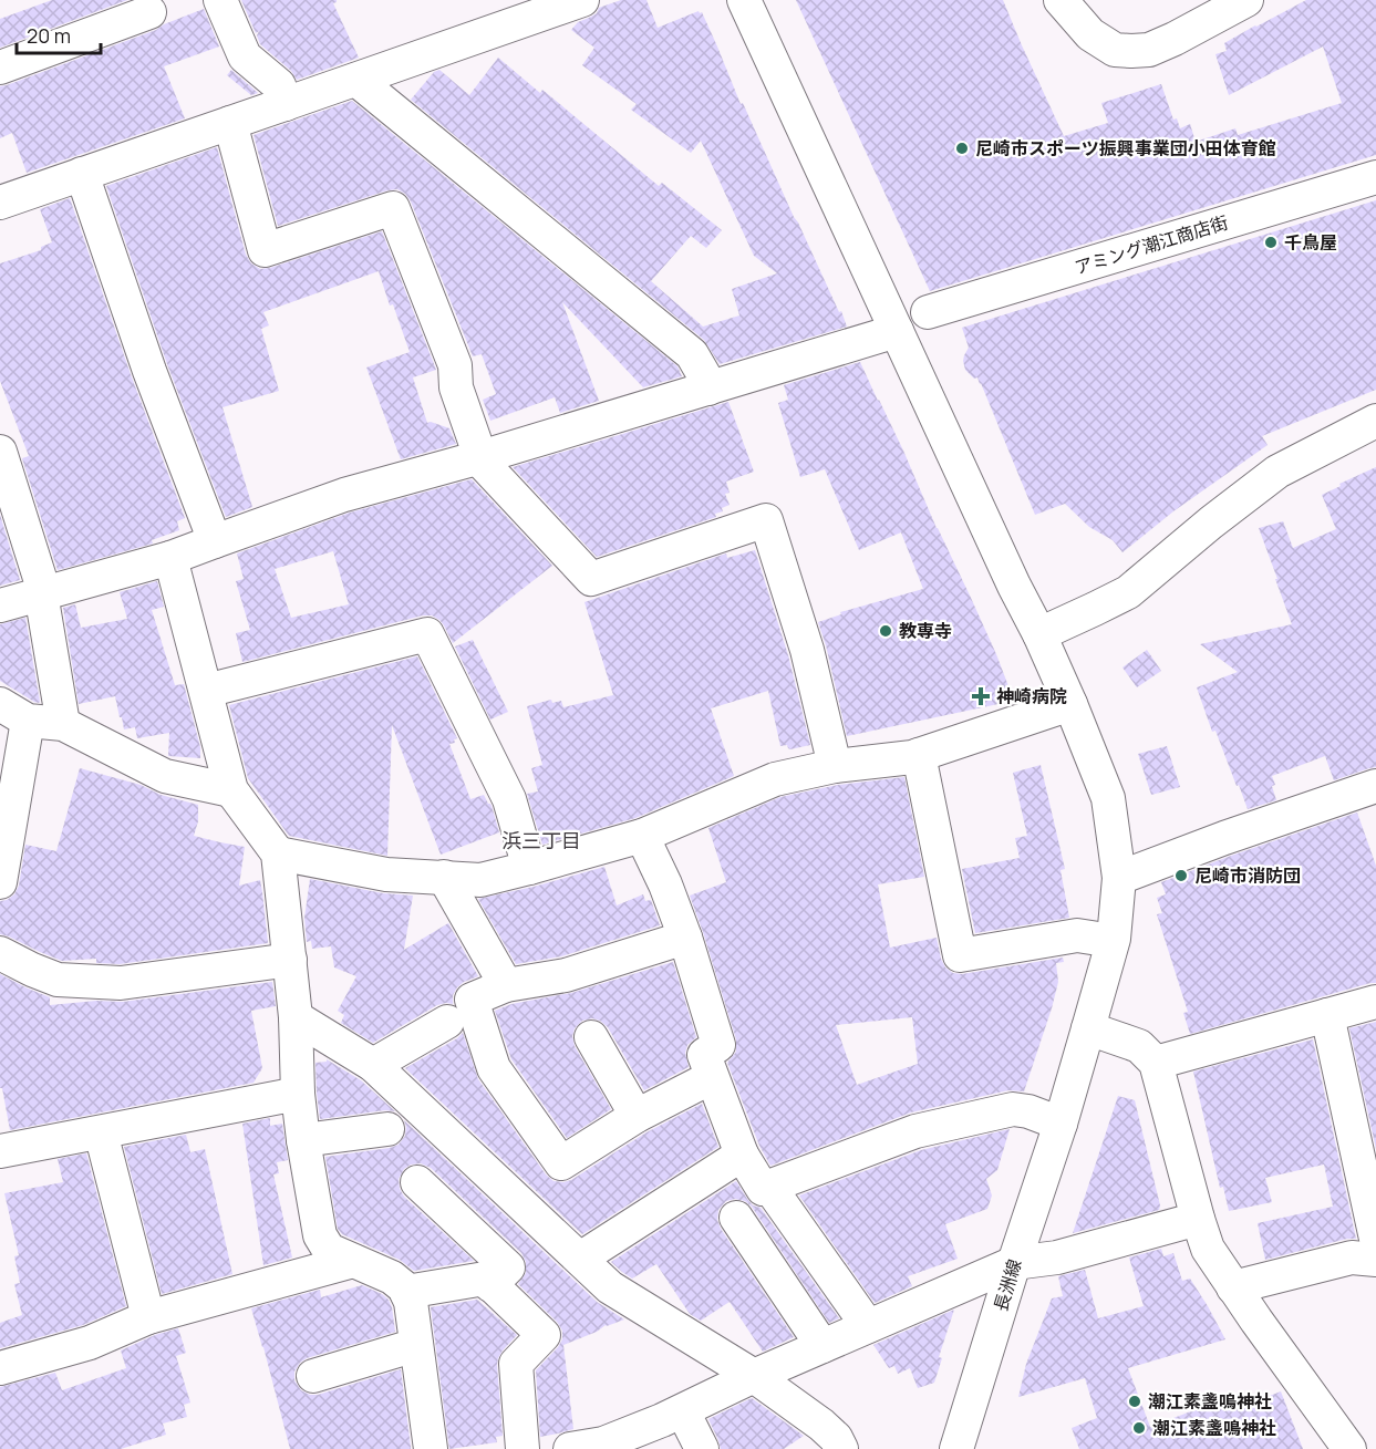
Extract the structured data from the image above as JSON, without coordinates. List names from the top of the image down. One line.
{"streets":{"street":["アミング潮江商店街","長洲線"]},"districts":["浜三丁目"],"places":{"other":["尼崎市スポーツ振興事業団小田体育館","千鳥屋","教専寺","尼崎市消防団","潮江素盞嗚神社","潮江素盞鳴神社"],"health":["神崎病院"]},"scale_bar":"20 m"}
